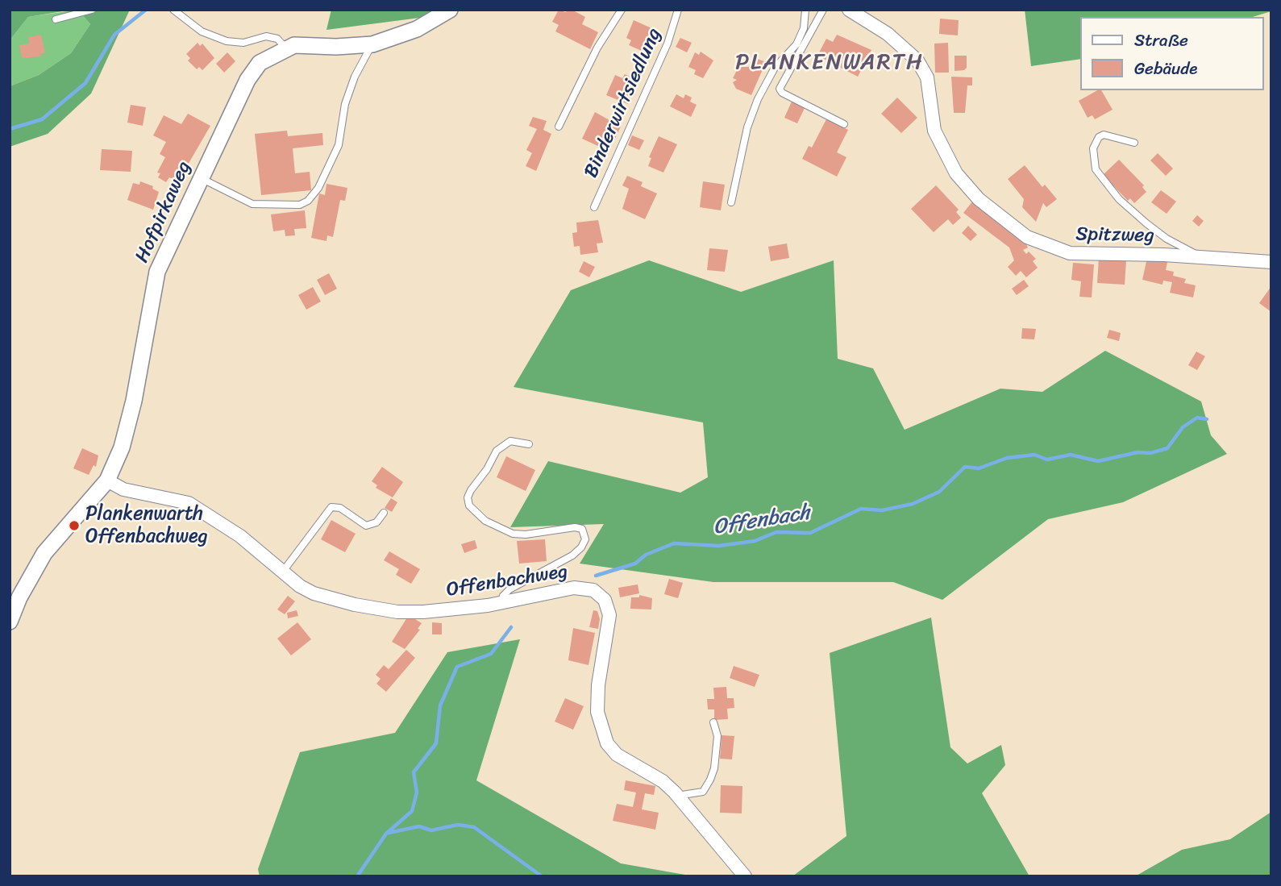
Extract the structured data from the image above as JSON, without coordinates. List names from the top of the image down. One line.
{"streets":{"street":["Hofpirkaweg","Spitzweg","Offenbachweg"],"lane":["Binderwirtsiedlung"]},"crossings":[["Hofpirkaweg","Offenbachweg"]],"districts":["PLANKENWARTH"],"water":["Offenbach"],"places":["Plankenwarth Offenbachweg"],"legend":["Straße","Gebäude"]}
